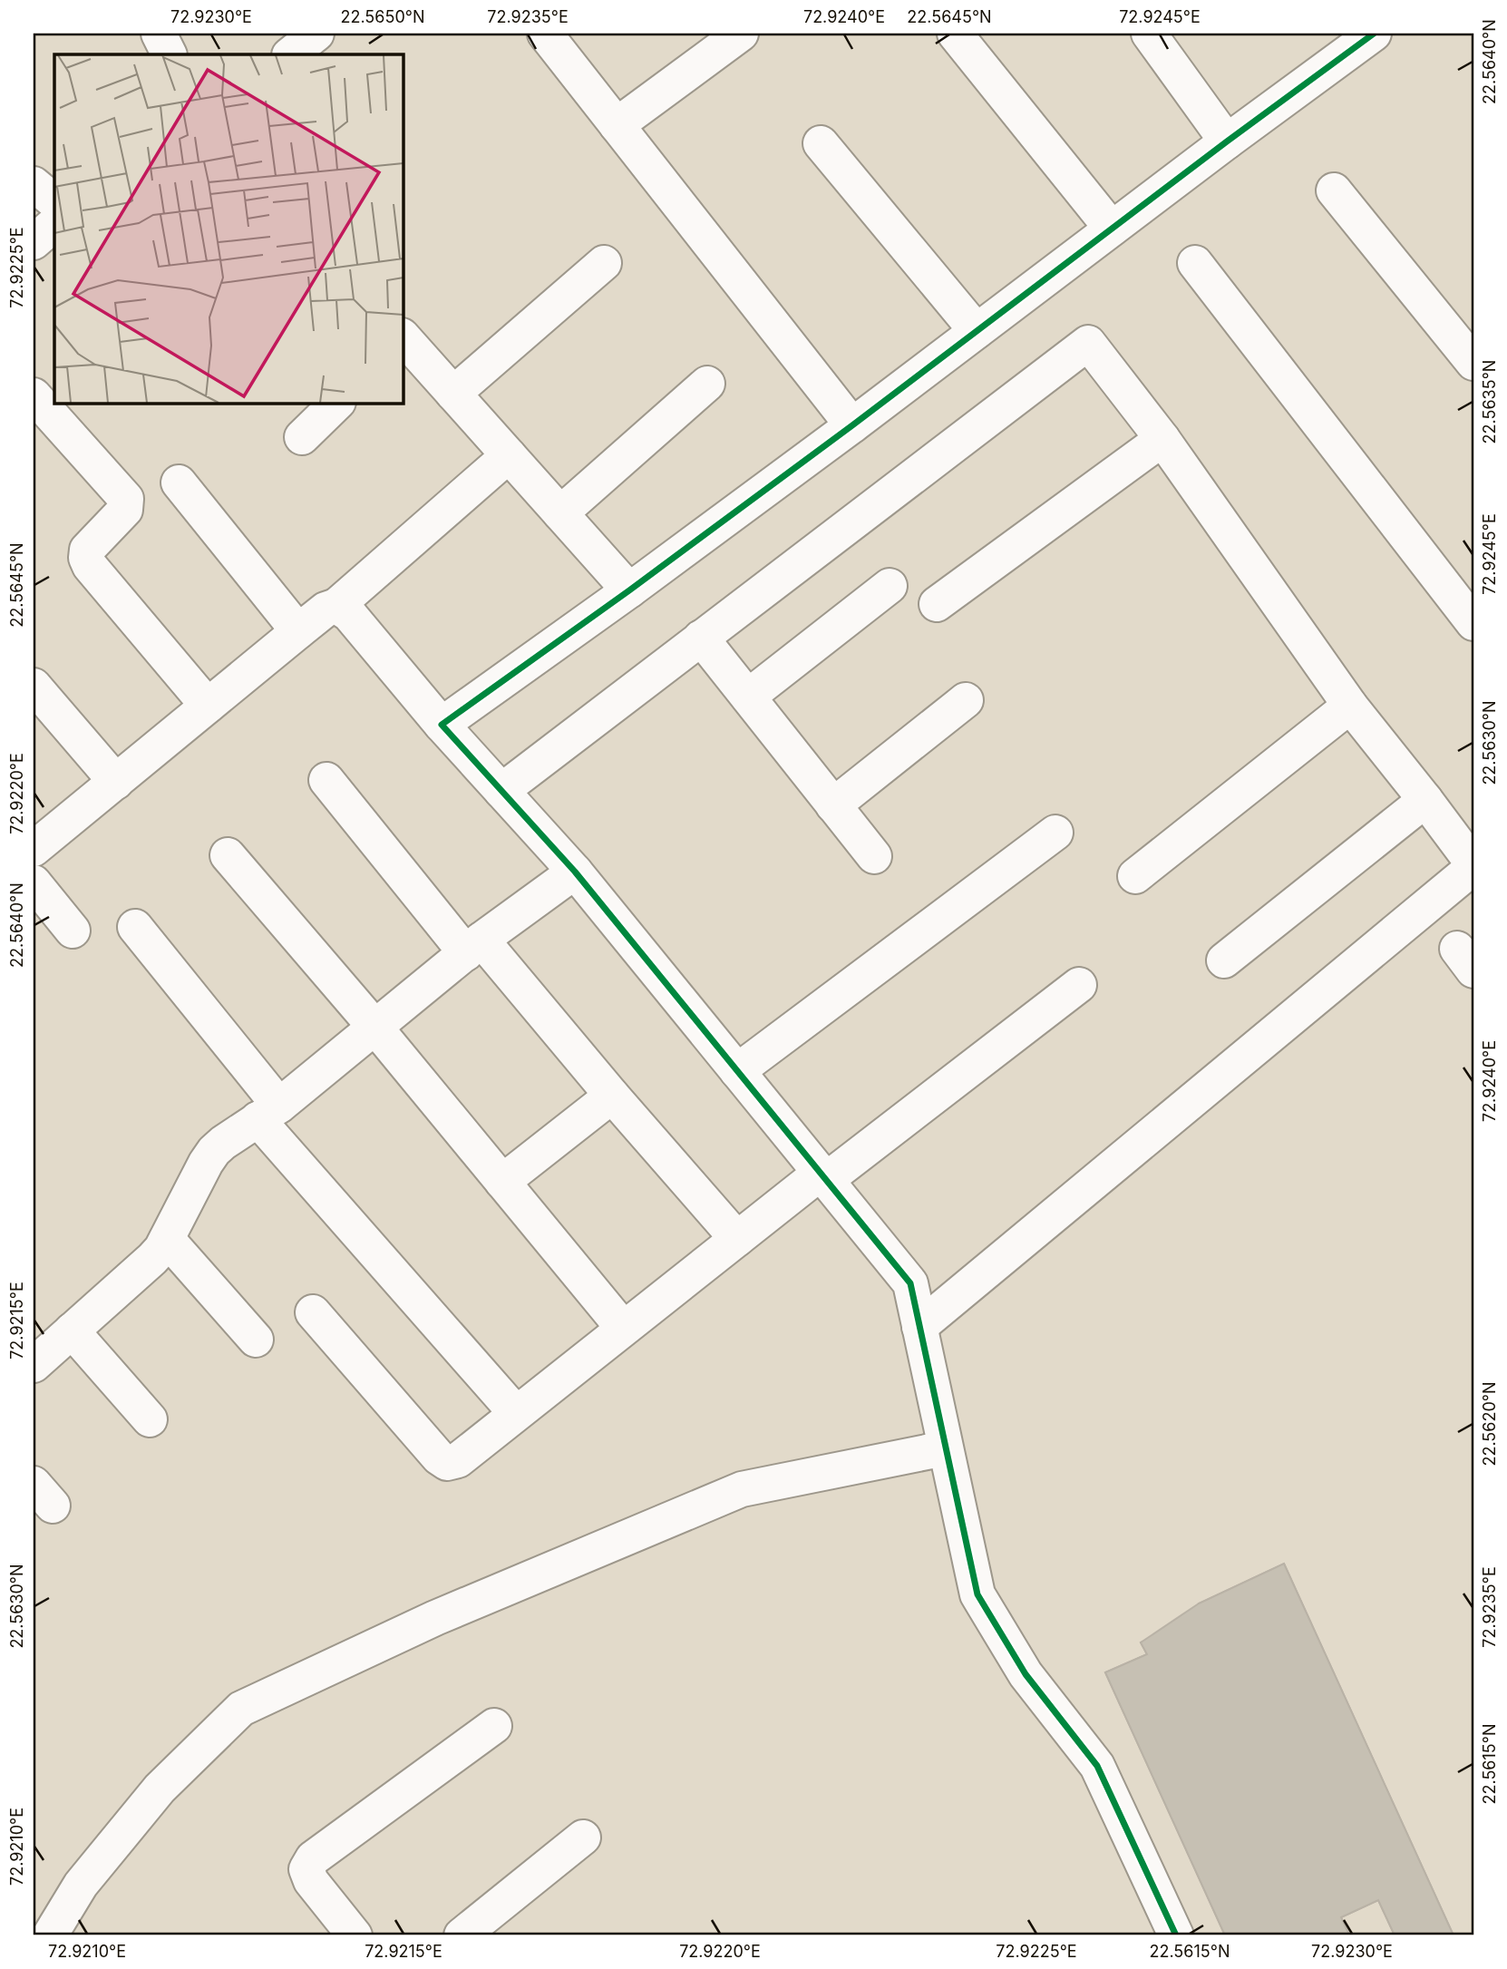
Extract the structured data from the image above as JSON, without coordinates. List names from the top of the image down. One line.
{"coordinates":["72.9230°E","22.5650°N","72.9235°E","72.9240°E","22.5645°N","72.9245°E","22.5640°N","72.9225°E","22.5635°N","22.5630°N","72.9220°E","72.9215°E","22.5620°N","22.5615°N","72.9210°E"]}
